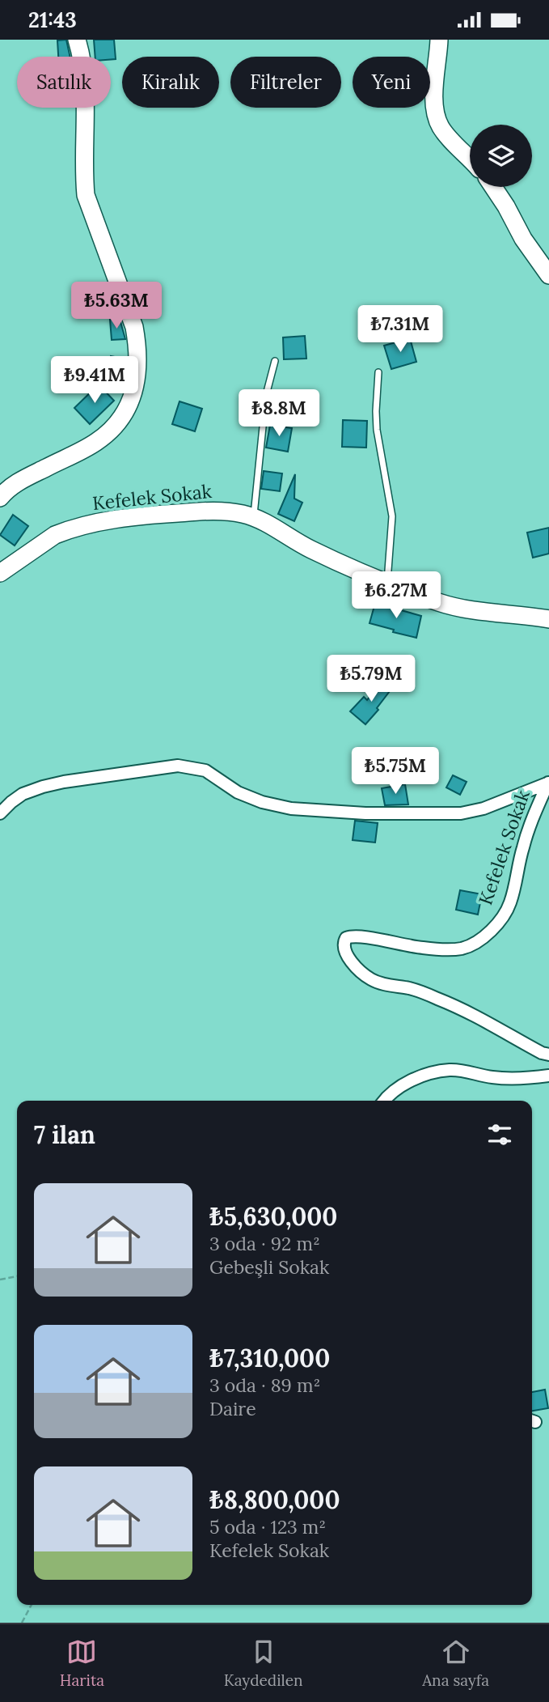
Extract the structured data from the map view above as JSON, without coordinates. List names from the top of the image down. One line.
{"streets":{"street":["Kefelek Sokak"]},"page":{"status":"21:43","chip":["Satılık","Kiralık","Filtreler","Yeni"],"price":["₺5.63M","₺7.31M","₺9.41M","₺8.8M","₺6.27M","₺5.79M","₺5.75M"],"heading":"7 ilan","list":[{"name":"₺5,630,000","note":"3 oda · 92 m² · Gebeşli Sokak"},{"name":"₺7,310,000","note":"3 oda · 89 m² · Daire"},{"name":"₺8,800,000","note":"5 oda · 123 m² · Kefelek Sokak"}],"tabs":["Harita","Kaydedilen","Ana sayfa"]}}
